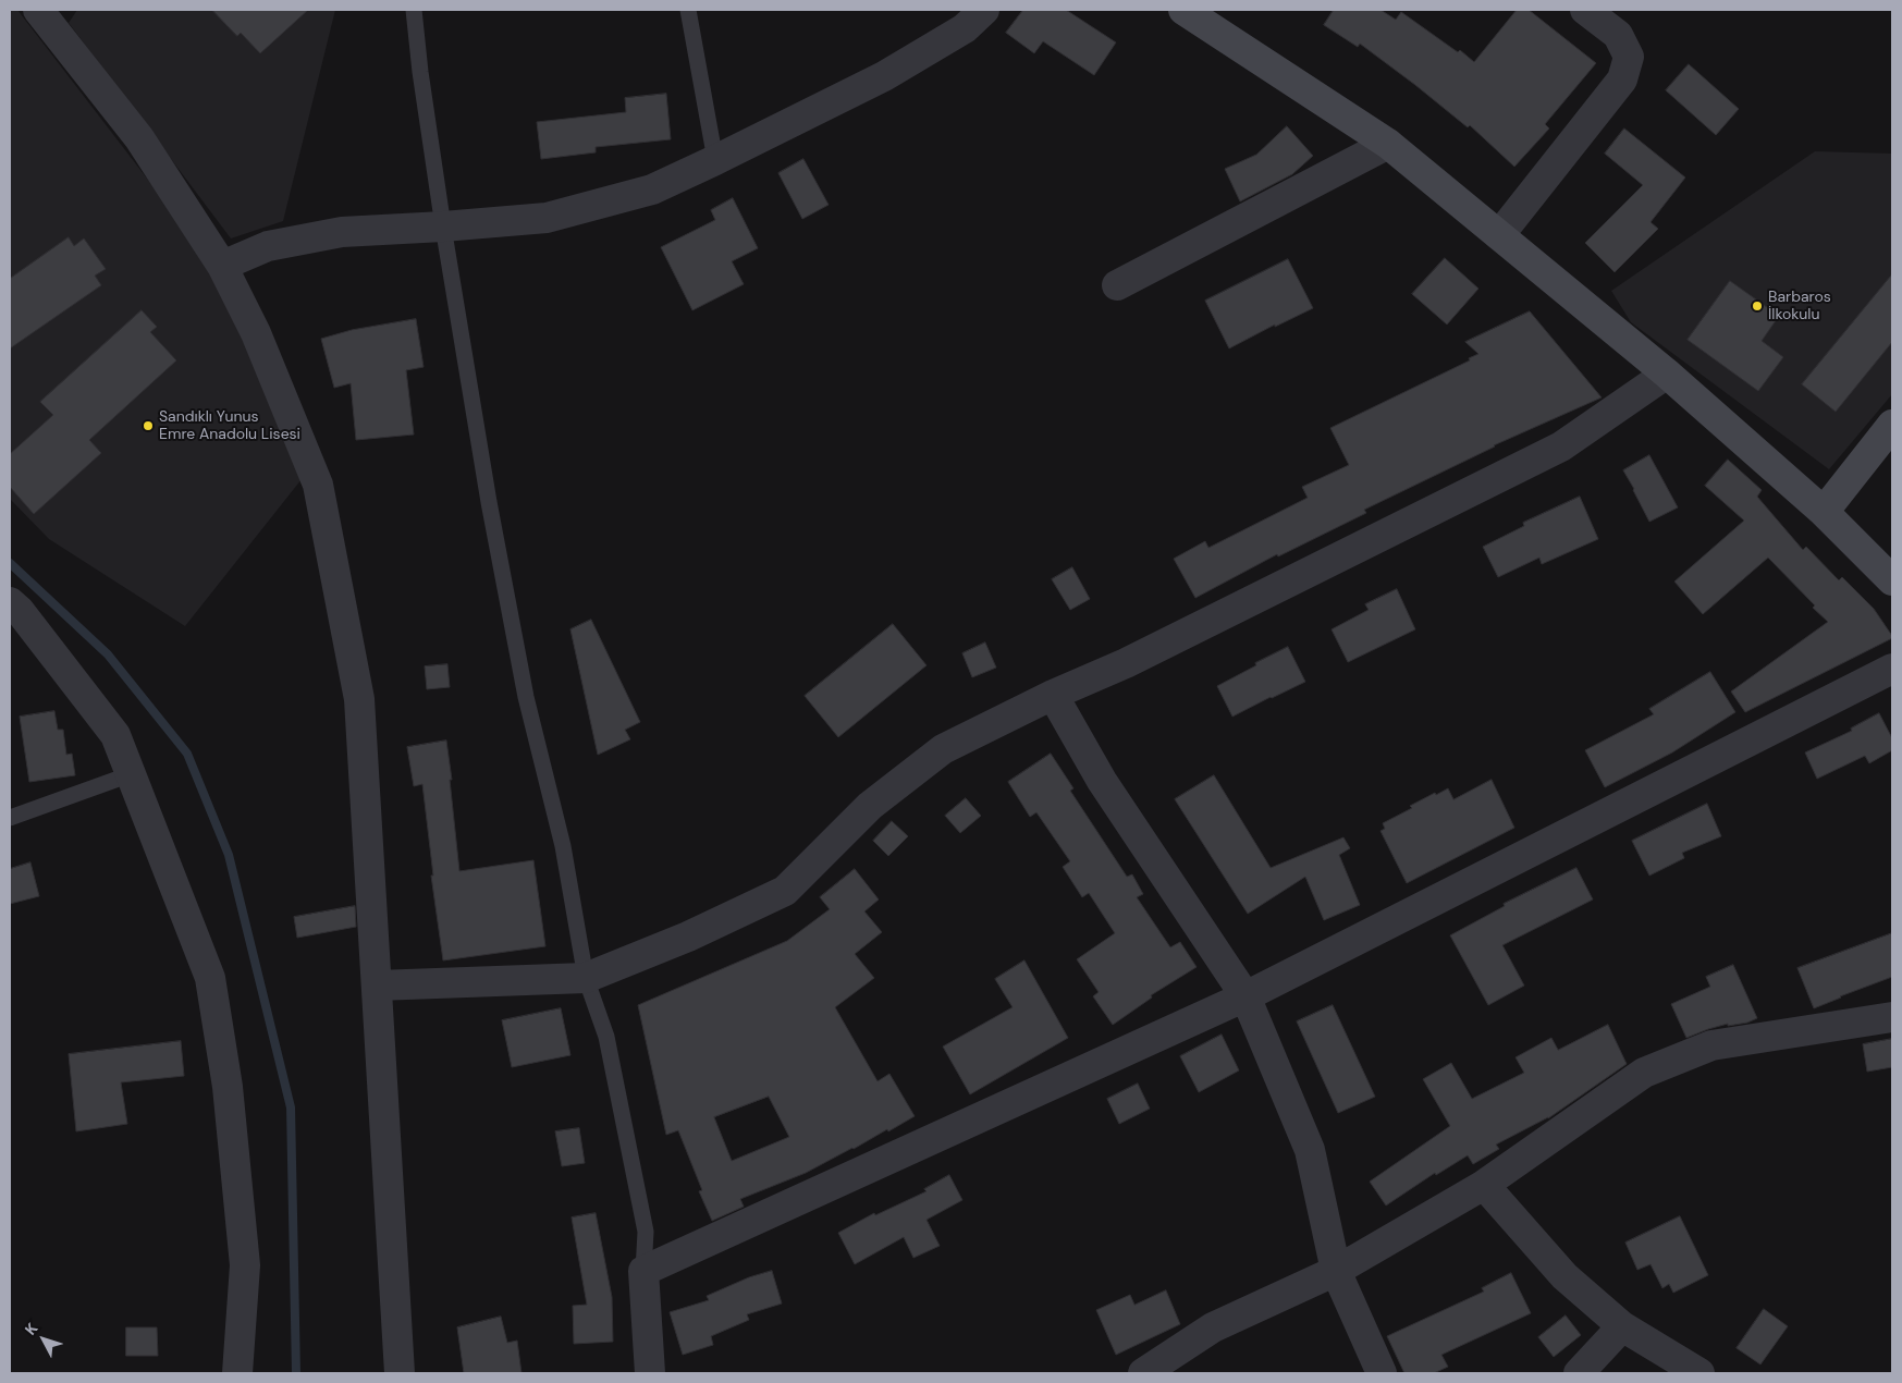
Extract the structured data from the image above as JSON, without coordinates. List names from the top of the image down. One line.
{"places":["Barbaros İlkokulu","Sandıklı Yunus Emre Anadolu Lisesi"],"north":"top left"}
